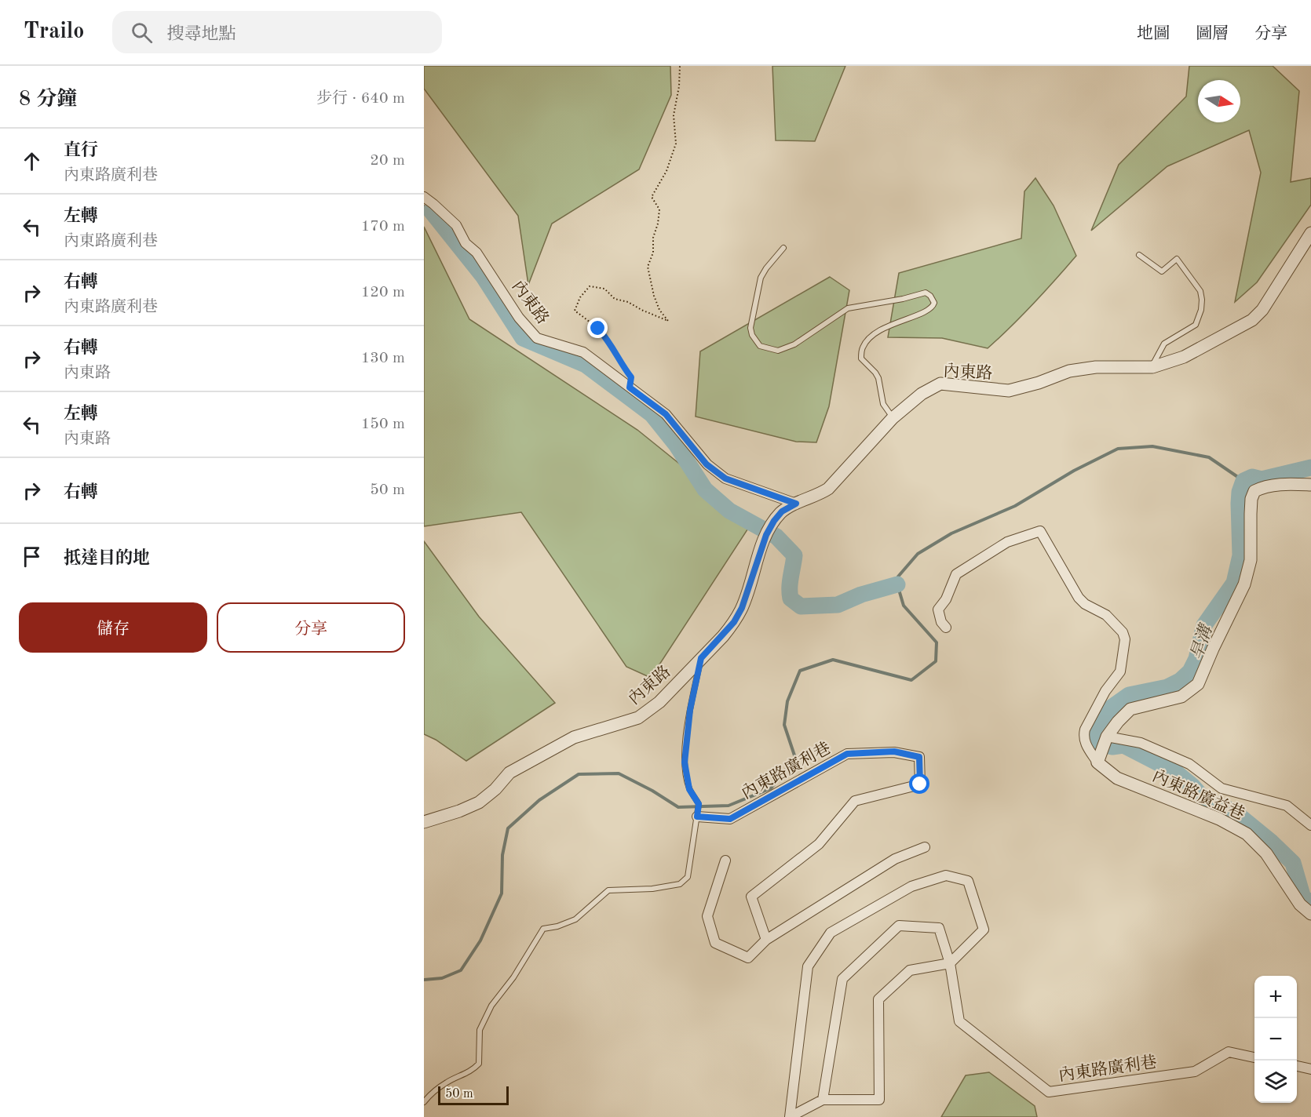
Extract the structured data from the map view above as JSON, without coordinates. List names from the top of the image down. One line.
{"streets":{"street":["內東路","內東路廣利巷","內東路廣益巷"]},"water":["旱溝"],"scale_bar":"50 m","north":"right","page":{"header":"Trailo","search":"搜尋地點","nav":["地圖","圖層","分享"],"heading":["8 分鐘","步行 · 640 m"],"list":[["直行","內東路廣利巷","20 m"],["左轉","內東路廣利巷","170 m"],["右轉","內東路廣利巷","120 m"],["右轉","內東路","130 m"],["左轉","內東路","150 m"],["右轉","50 m"],"抵達目的地"],"buttons":["儲存","分享"],"map_buttons":["+","−"],"scale":"50 m"}}
